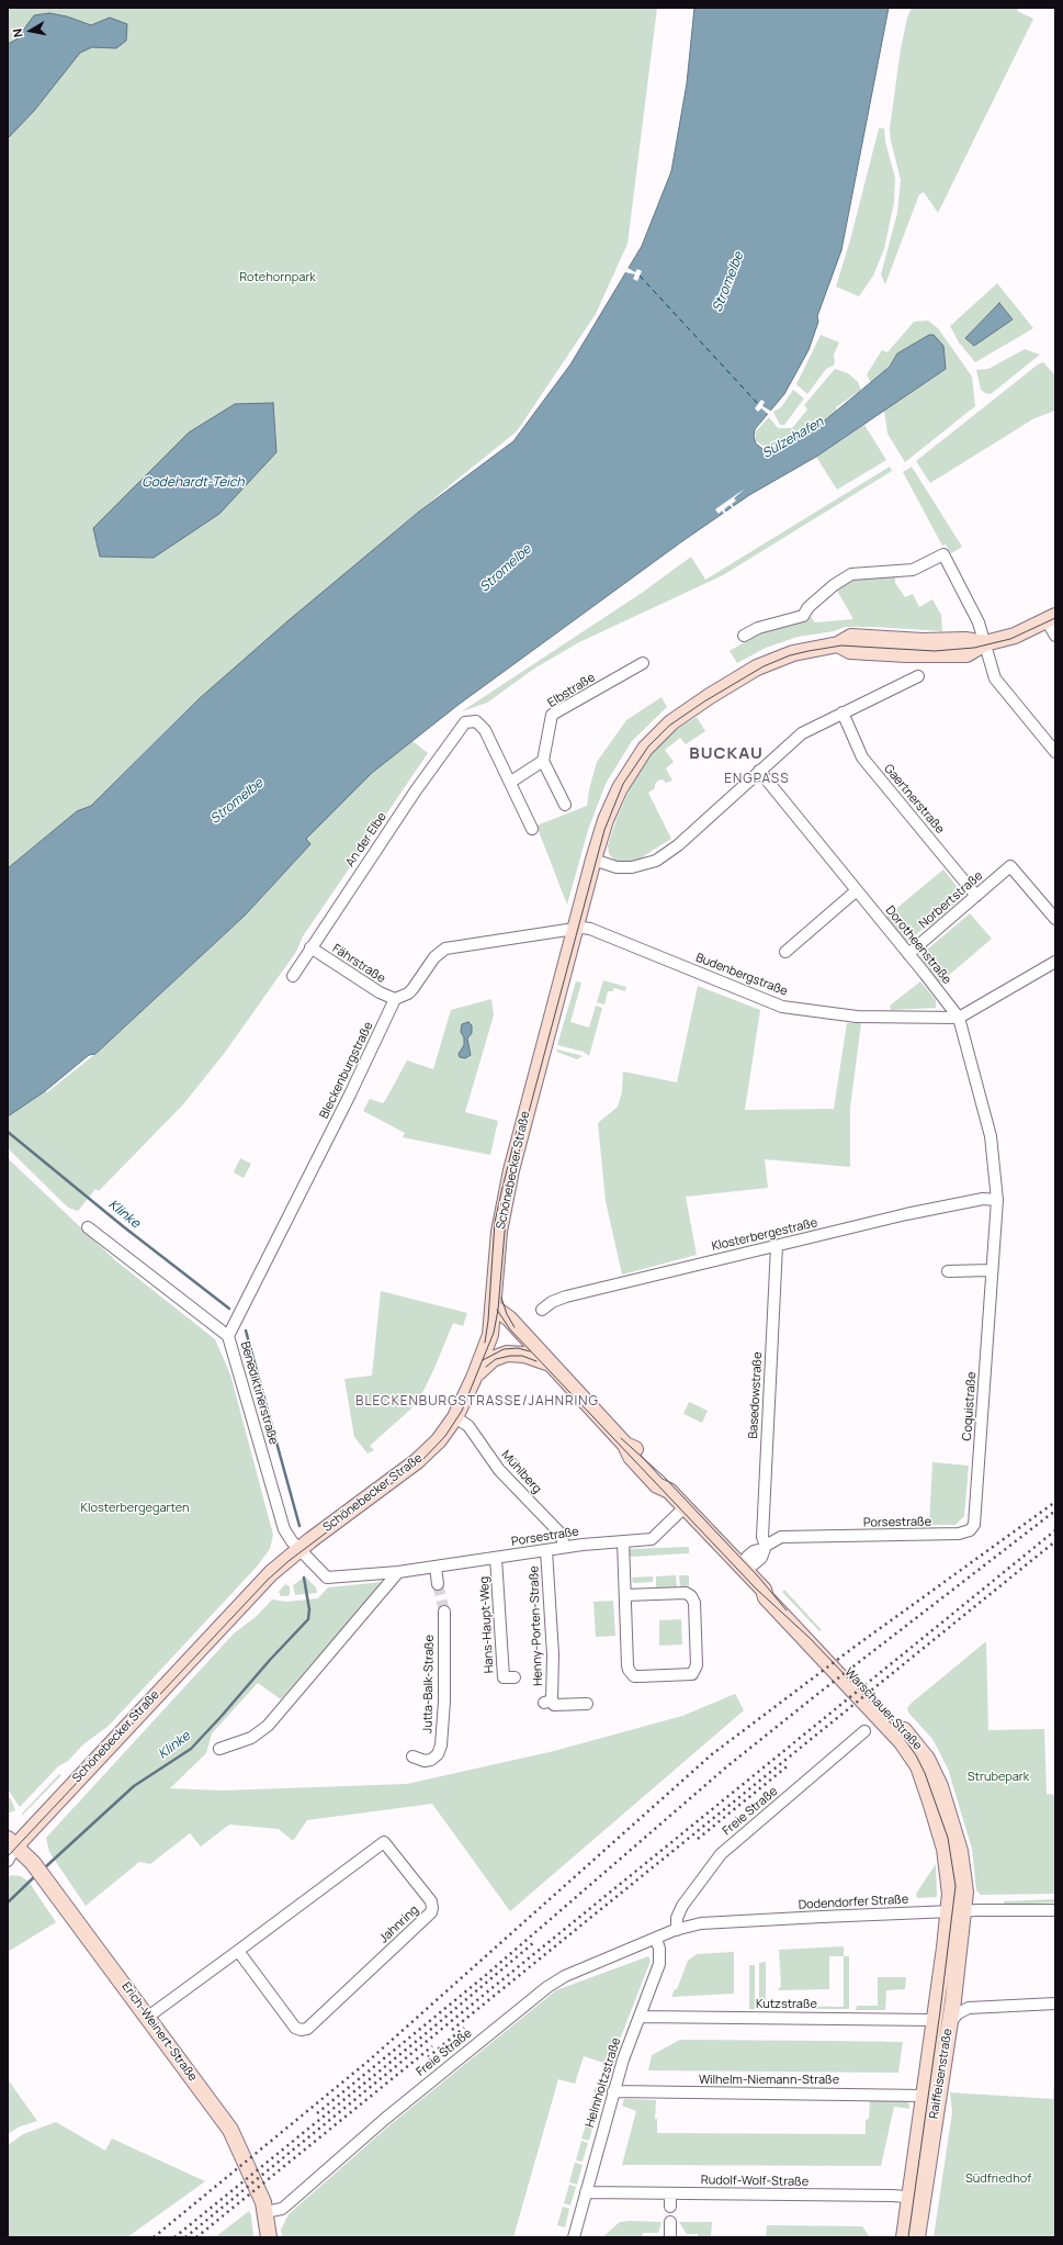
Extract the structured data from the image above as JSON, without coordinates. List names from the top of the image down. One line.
{"streets":{"main road":["Schönebecker Straße","Warschauer Straße","Erich-Weinert-Straße","Raiffeisenstraße"],"street":["Elbstraße","Gaertnerstraße","An der Elbe","Norbertstraße","Dorotheenstraße","Fährstraße","Budenbergstraße","Bleckenburgstraße","Klosterbergestraße","Benediktinerstraße","Basedowstraße","Coquistraße","Mühlberg","Porsestraße","Hans-Haupt-Weg","Henny-Porten-Straße","Jutta-Balk-Straße","Freie Straße","Dodendorfer Straße","Jahnring","Kutzstraße","Wilhelm-Niemann-Straße","Helmholtzstraße","Rudolf-Wolf-Straße"]},"crossings":[["Gaertnerstraße","Norbertstraße"],["An der Elbe","Fährstraße"],["Norbertstraße","Dorotheenstraße"],["Dorotheenstraße","Budenbergstraße"],["Dorotheenstraße","Coquistraße"],["Fährstraße","Bleckenburgstraße"],["Budenbergstraße","Schönebecker Straße"],["Budenbergstraße","Coquistraße"],["Bleckenburgstraße","Benediktinerstraße"],["Schönebecker Straße","Benediktinerstraße"],["Schönebecker Straße","Mühlberg"],["Schönebecker Straße","Porsestraße"],["Schönebecker Straße","Warschauer Straße"],["Schönebecker Straße","Erich-Weinert-Straße"],["Klosterbergestraße","Basedowstraße"],["Klosterbergestraße","Coquistraße"],["Benediktinerstraße","Porsestraße"],["Basedowstraße","Porsestraße"],["Coquistraße","Porsestraße"],["Mühlberg","Porsestraße"],["Porsestraße","Hans-Haupt-Weg"],["Porsestraße","Henny-Porten-Straße"],["Porsestraße","Warschauer Straße"],["Warschauer Straße","Dodendorfer Straße"],["Warschauer Straße","Raiffeisenstraße"],["Freie Straße","Dodendorfer Straße"],["Freie Straße","Erich-Weinert-Straße"],["Freie Straße","Helmholtzstraße"],["Dodendorfer Straße","Raiffeisenstraße"],["Dodendorfer Straße","Helmholtzstraße"],["Jahnring","Erich-Weinert-Straße"],["Kutzstraße","Raiffeisenstraße"],["Kutzstraße","Helmholtzstraße"],["Raiffeisenstraße","Wilhelm-Niemann-Straße"],["Raiffeisenstraße","Rudolf-Wolf-Straße"],["Wilhelm-Niemann-Straße","Helmholtzstraße"],["Helmholtzstraße","Rudolf-Wolf-Straße"]],"districts":["BUCKAU","ENGPASS","BLECKENBURGSTRASSE/JAHNRING"],"water":["Stromelbe","Sülzehafen","Godehardt-Teich","Klinke"],"parks":["Rotehornpark","Klosterbergegarten","Strubepark","Südfriedhof"],"north":"left"}
